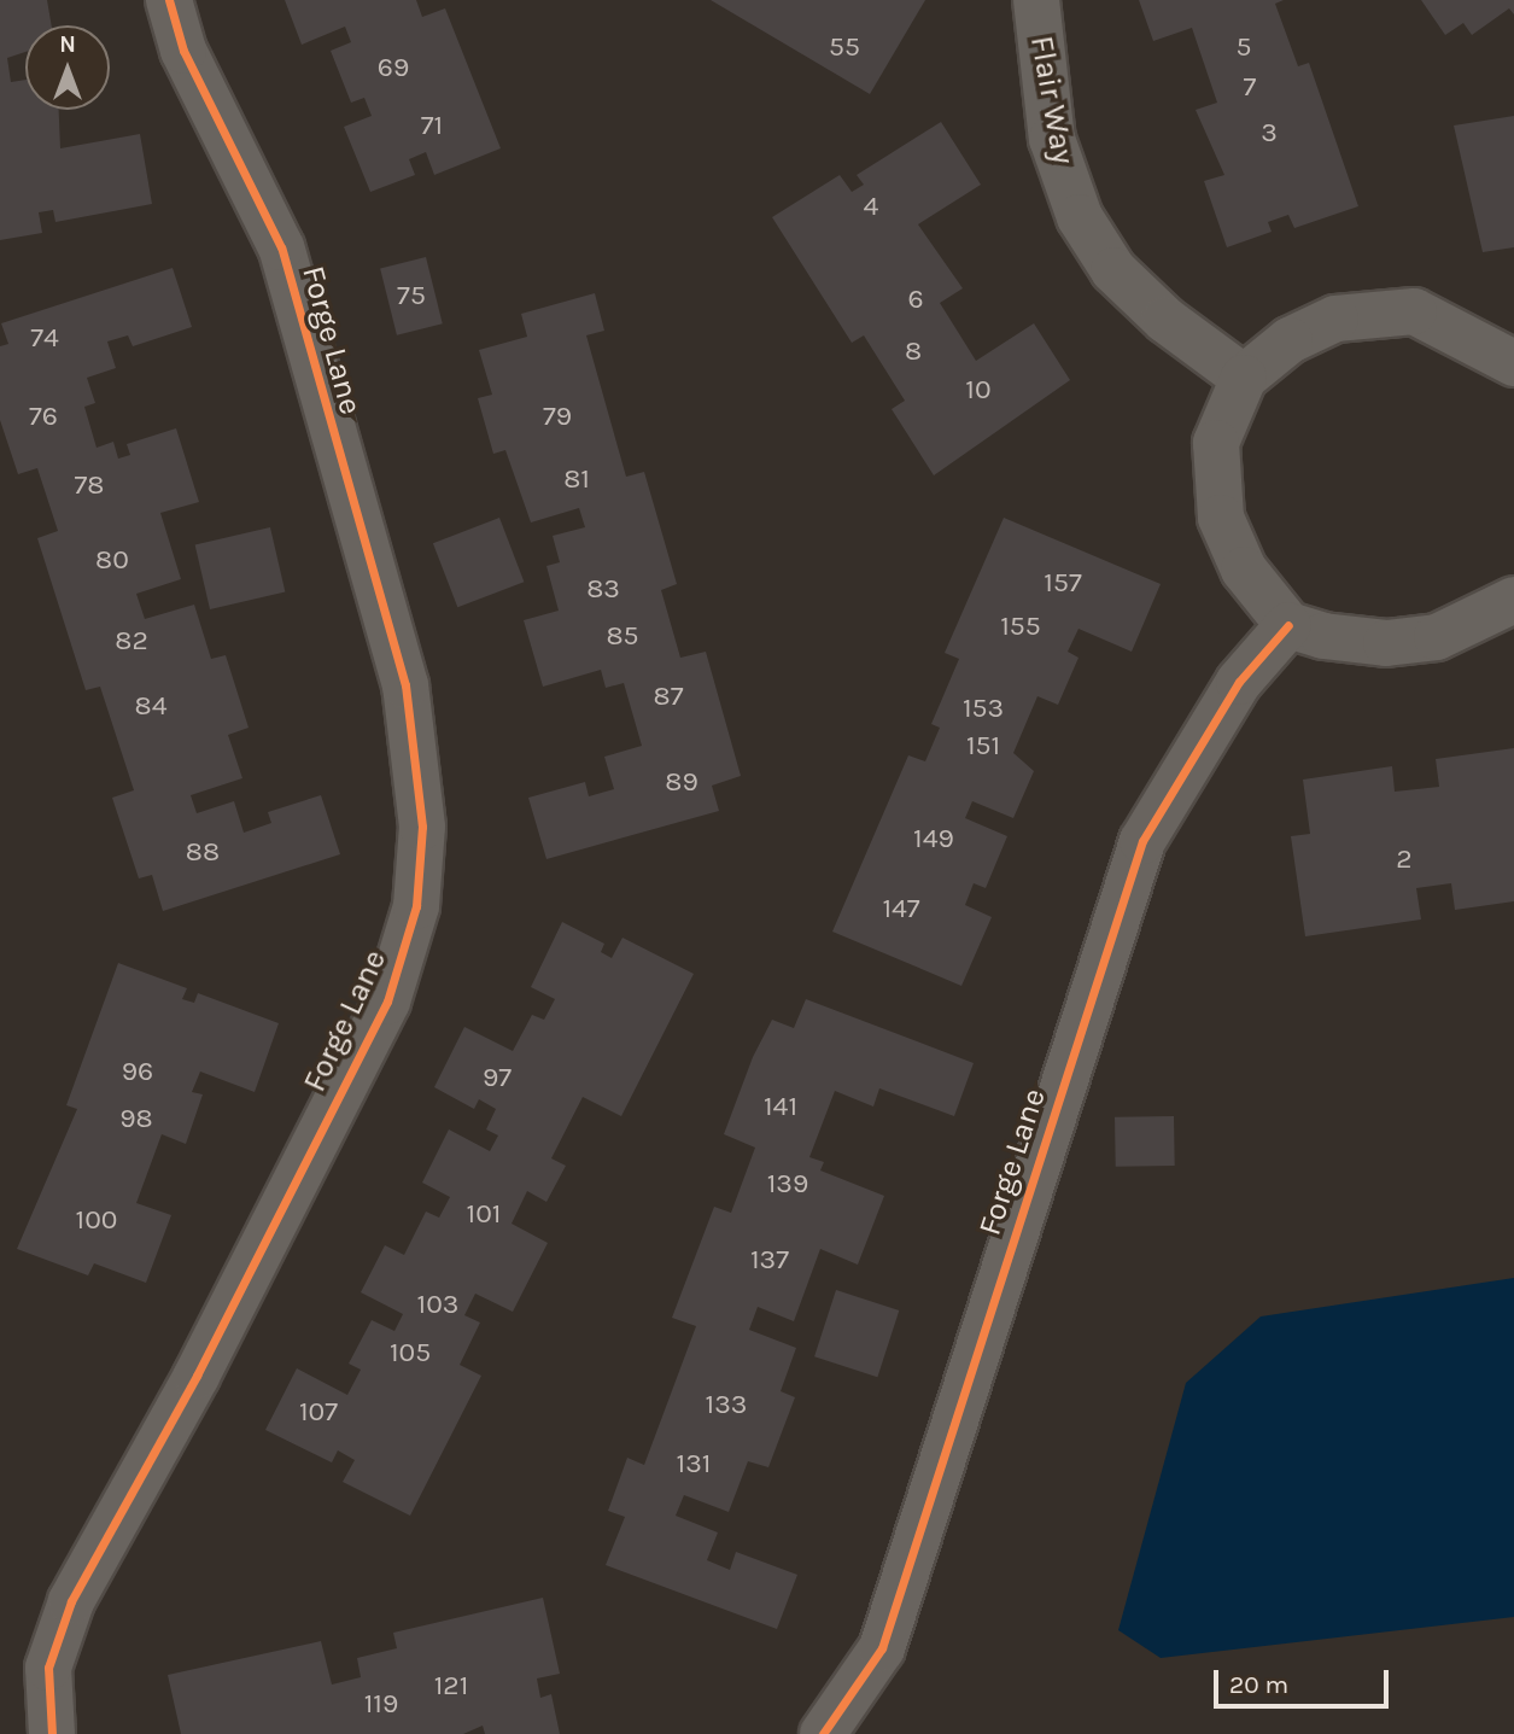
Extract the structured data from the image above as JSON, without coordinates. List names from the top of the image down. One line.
{"streets":{"street":["Flair Way","Forge Lane"]},"house_numbers":["55","5","69","7","71","3","4","75","6","74","8","10","76","79","81","78","80","157","83","155","85","82","87","84","153","151","89","149","88","2","147","96","97","141","98","139","101","100","137","103","105","133","107","131","121","119"],"scale_bar":"20 m","north":"top"}
